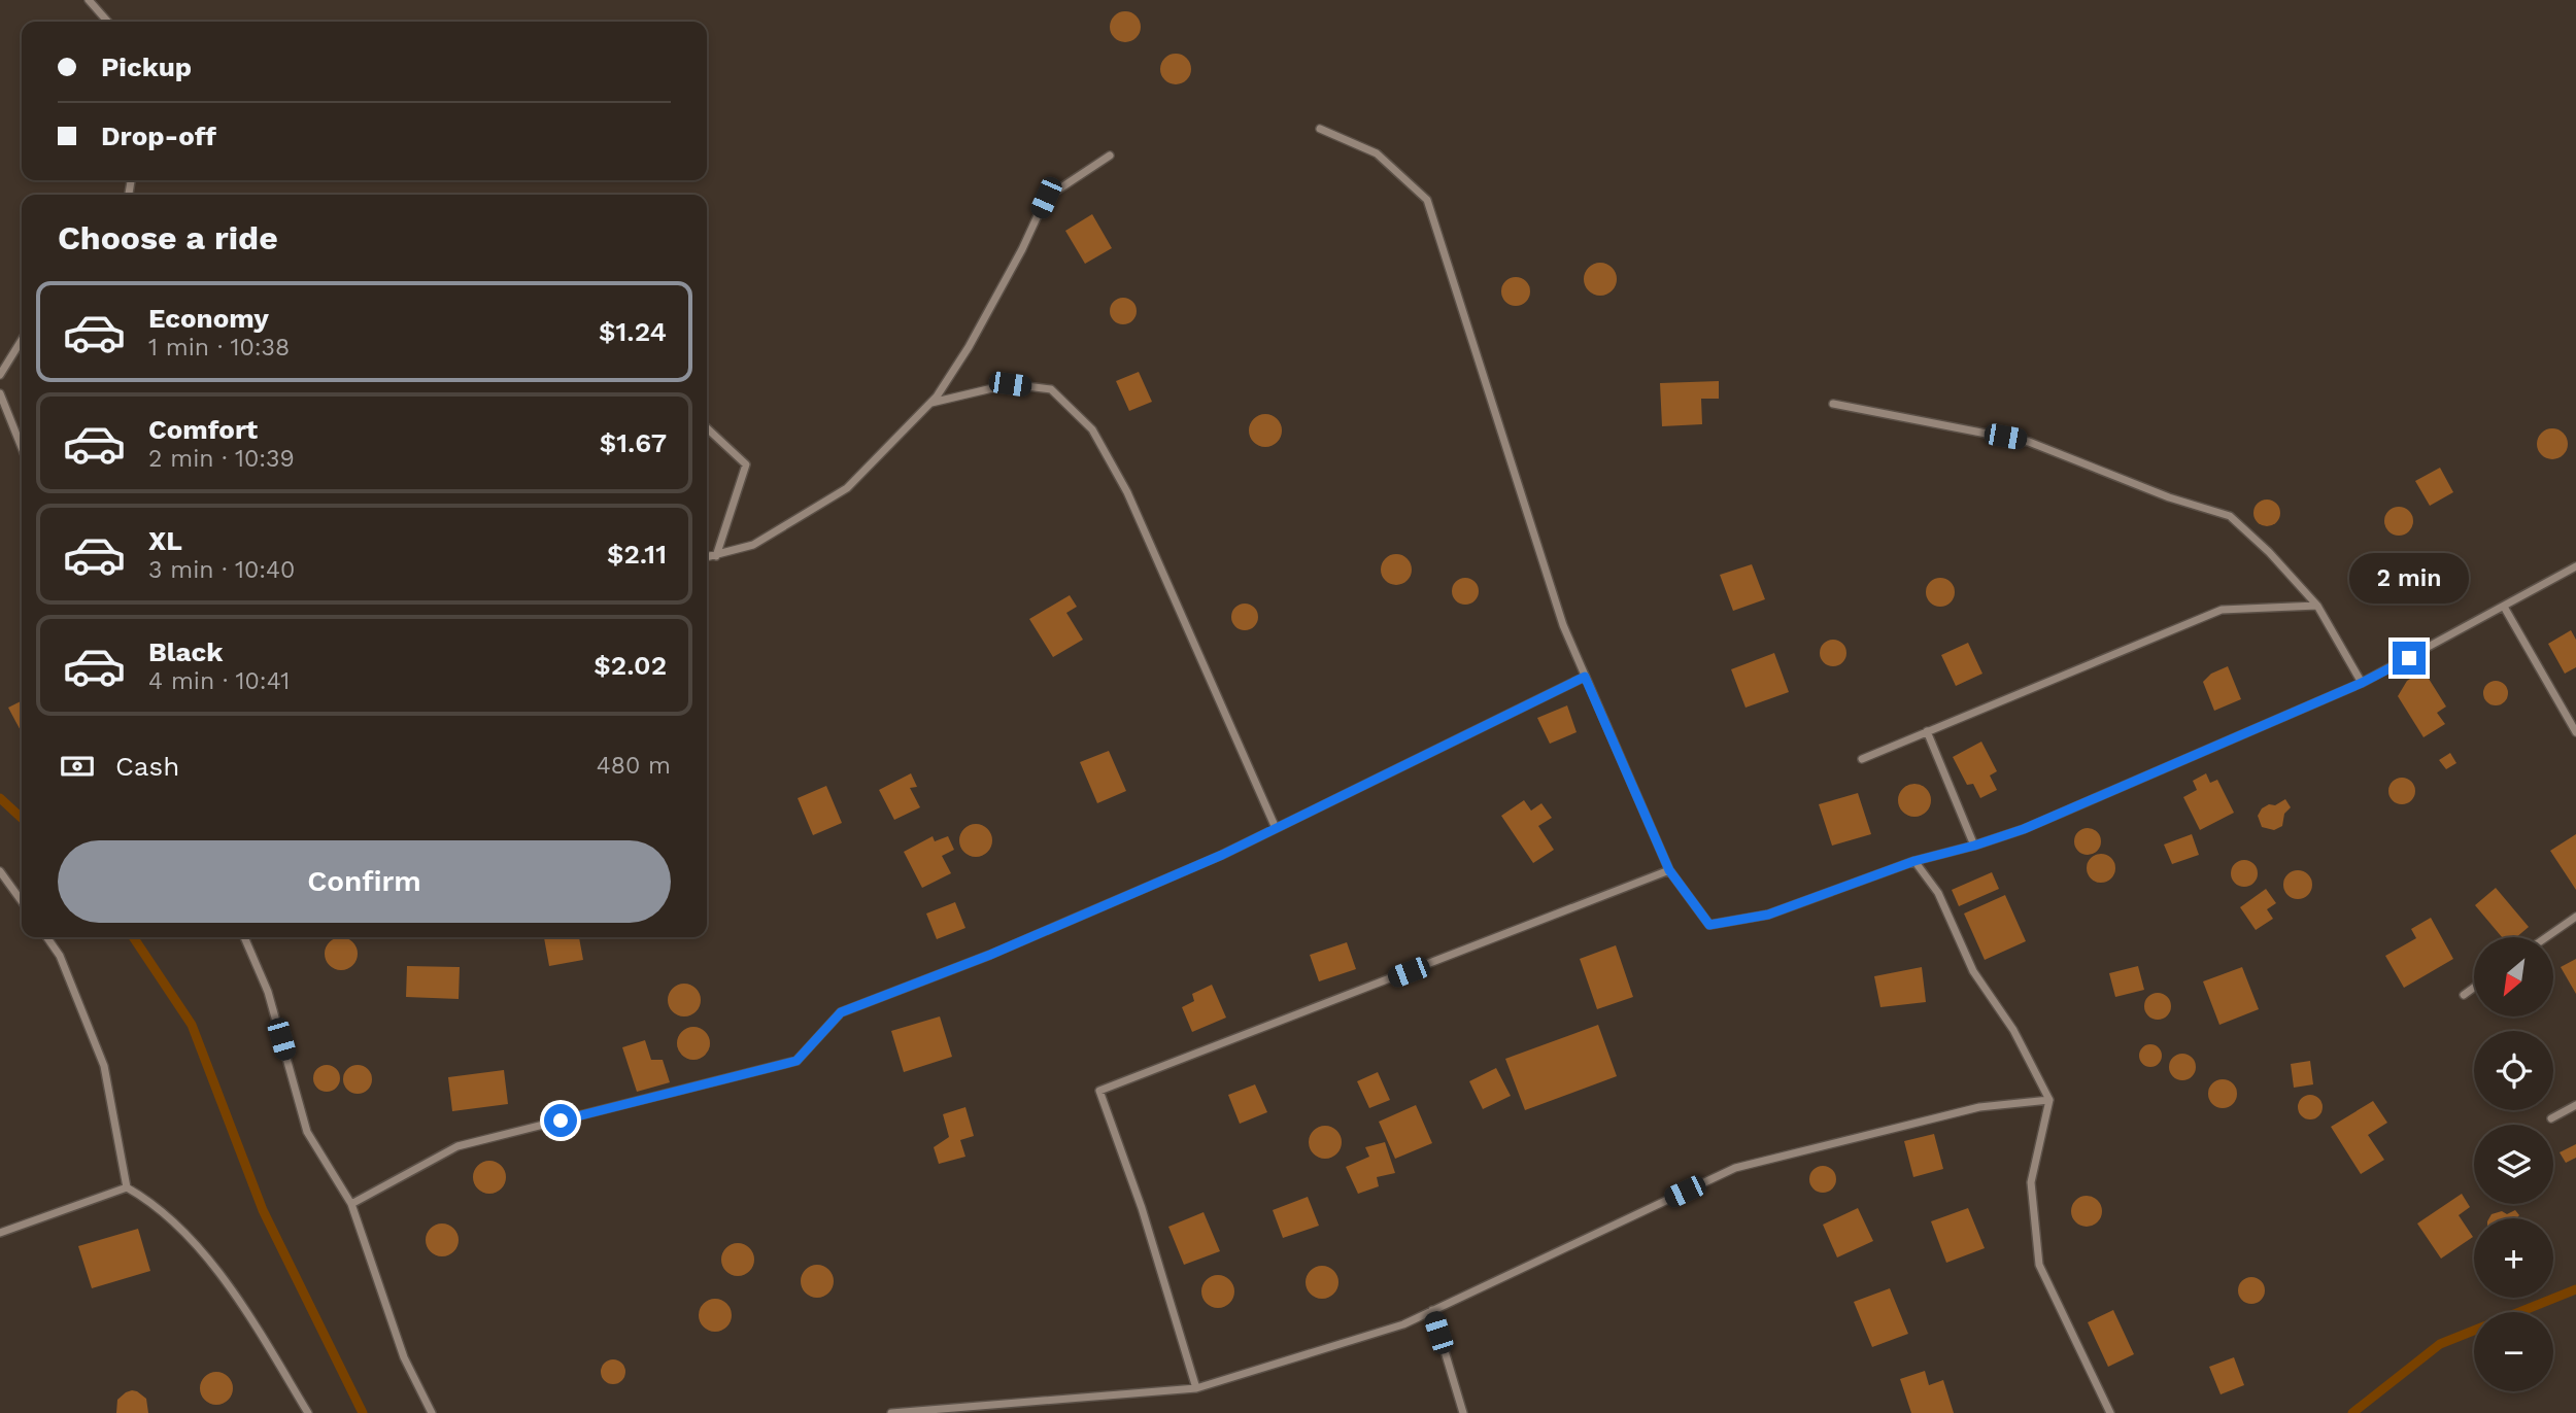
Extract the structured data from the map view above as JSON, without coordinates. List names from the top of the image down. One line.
{"north":"bottom left","page":{"banner":["Pickup","Drop-off"],"heading":"Choose a ride","list":[{"name":"Economy","note":"1 min · 10:38","value":"$1.24"},{"name":"Comfort","note":"2 min · 10:39","value":"$1.67"},{"name":"XL","note":"3 min · 10:40","value":"$2.11"},{"name":"Black","note":"4 min · 10:41","value":"$2.02"}],"bubble":"2 min","pay":["Cash","480 m"],"buttons":"Confirm","map_buttons":["+","−"]}}
